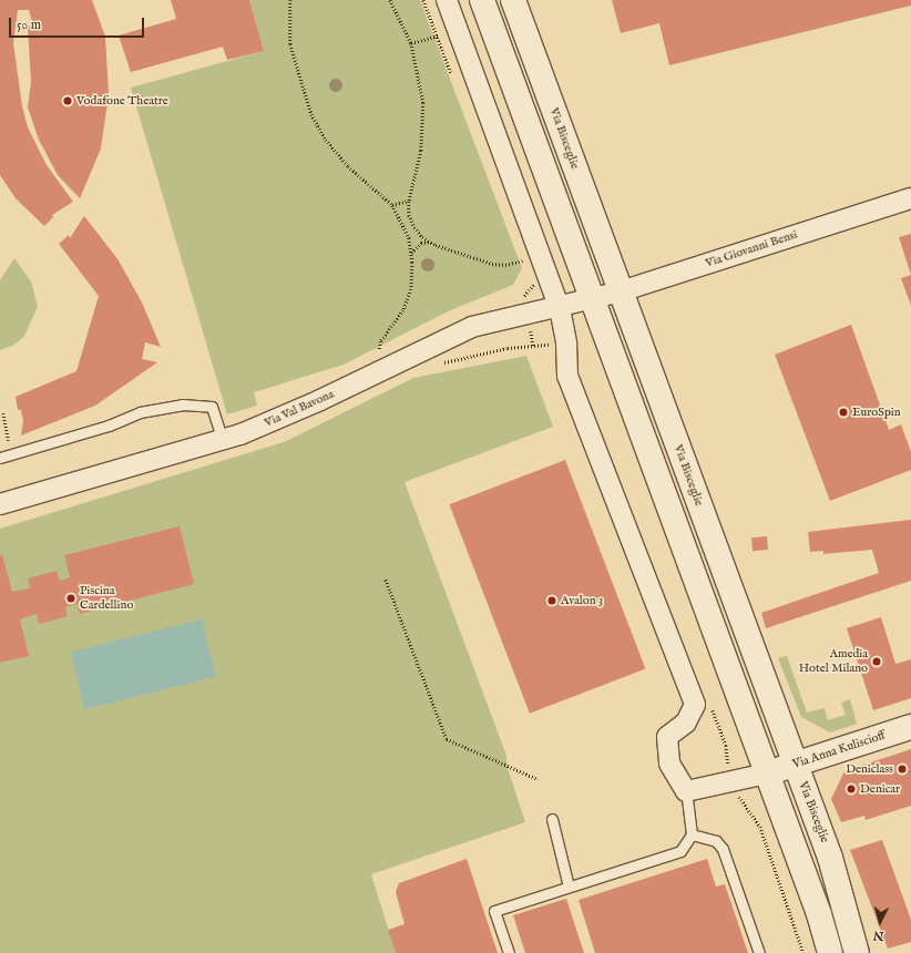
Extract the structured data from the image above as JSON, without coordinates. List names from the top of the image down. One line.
{"streets":{"main road":["Via Bisceglie","Via Anna Kuliscioff"],"street":["Via Giovanni Bensi","Via Val Bavona"]},"crossings":[["Via Bisceglie","Via Giovanni Bensi"],["Via Bisceglie","Via Anna Kuliscioff"],["Via Giovanni Bensi","Via Val Bavona"]],"places":["Vodafone Theatre","EuroSpin","Piscina Cardellino","Avalon 3","Amedia Hotel Milano","Deniclass","Denicar"],"scale_bar":"50 m","north":"bottom"}
